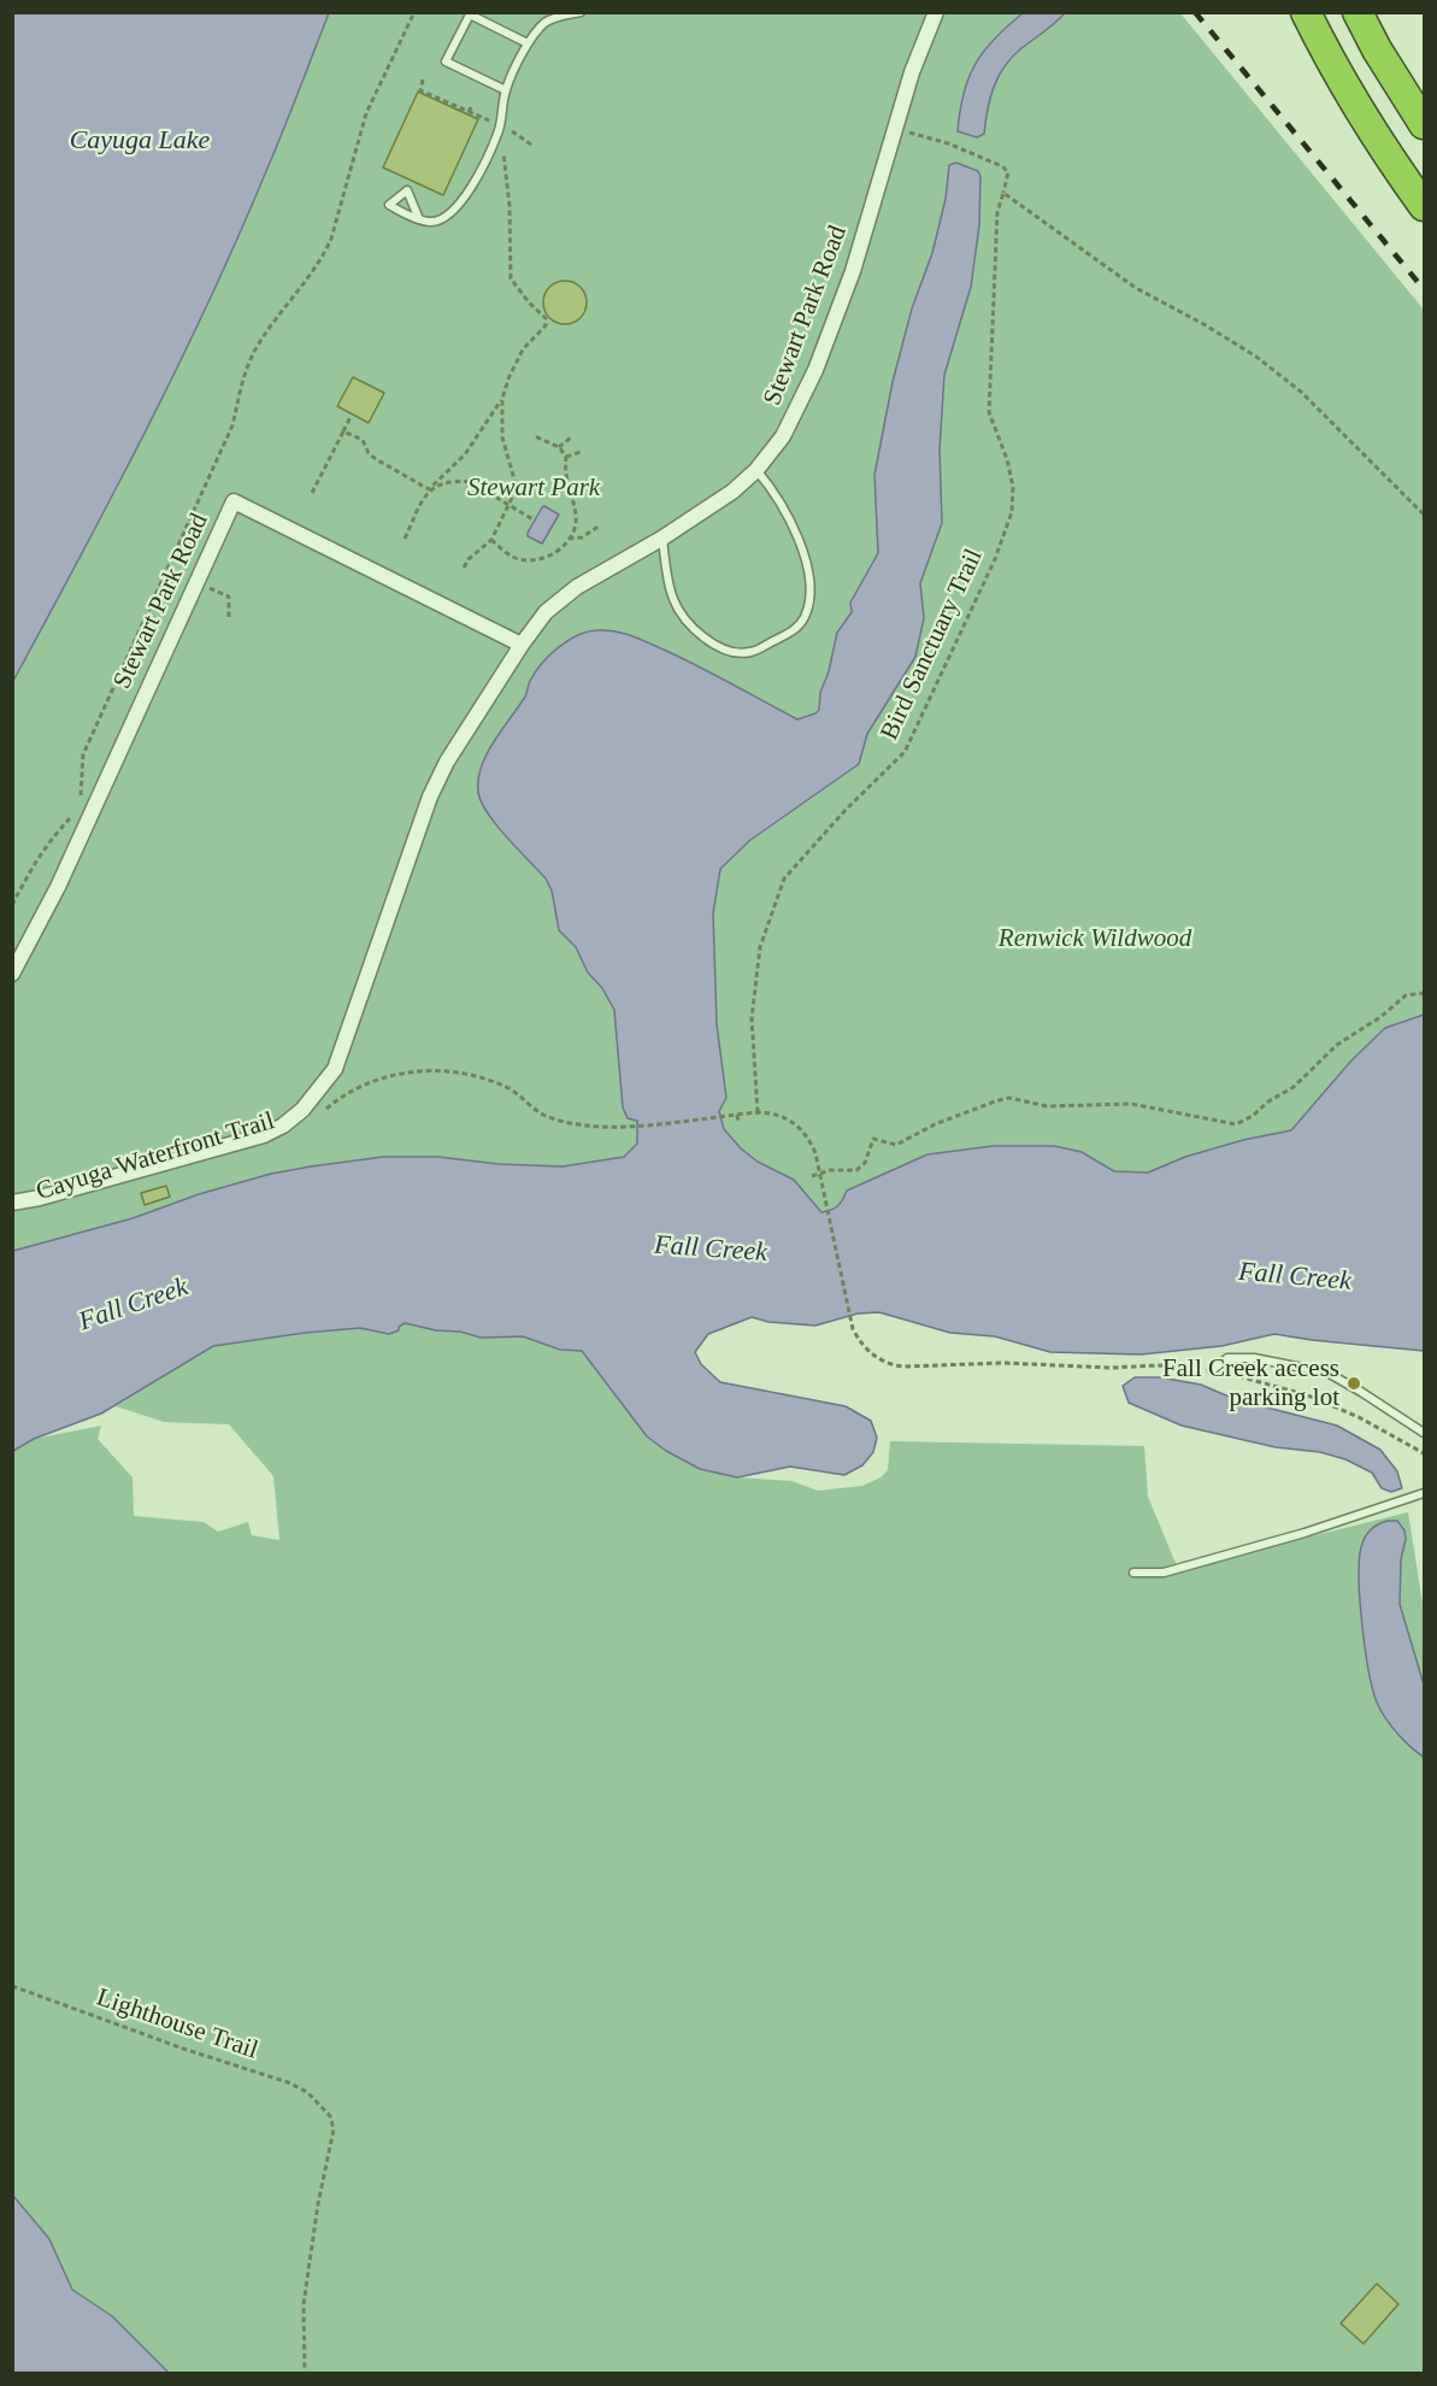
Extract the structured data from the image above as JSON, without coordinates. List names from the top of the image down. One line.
{"streets":{"street":["Stewart Park Road"],"path":["Bird Sanctuary Trail","Lighthouse Trail"]},"crossings":[["Stewart Park Road","Bird Sanctuary Trail"]],"water":["Cayuga Lake","Fall Creek"],"parks":["Stewart Park","Renwick Wildwood"],"places":["Fall Creek access parking lot"]}
